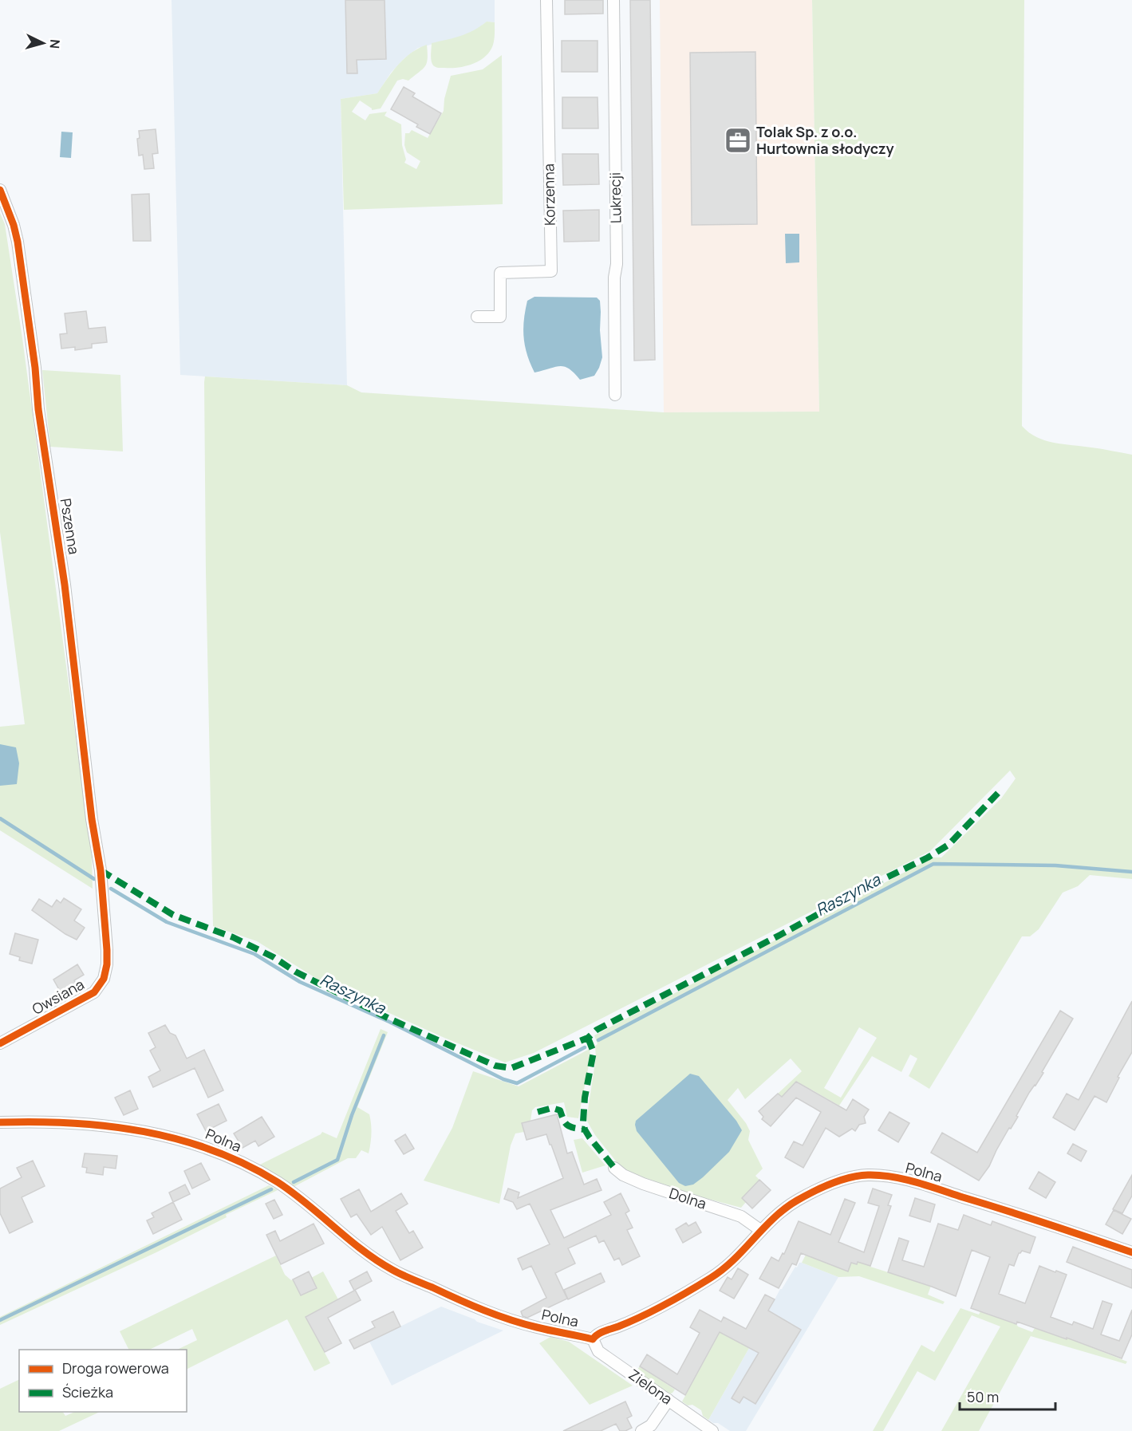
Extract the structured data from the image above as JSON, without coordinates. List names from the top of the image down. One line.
{"streets":{"street":["Korzenna","Lukrecji","Pszenna","Owsiana","Polna","Dolna","Zielona"]},"crossings":[["Pszenna","Owsiana"],["Polna","Dolna"],["Polna","Zielona"]],"water":["Raszynka"],"places":{"office":["Tolak Sp. z o.o. Hurtownia słodyczy"]},"legend":["Droga rowerowa","Ścieżka"],"scale_bar":"50 m","north":"right"}
